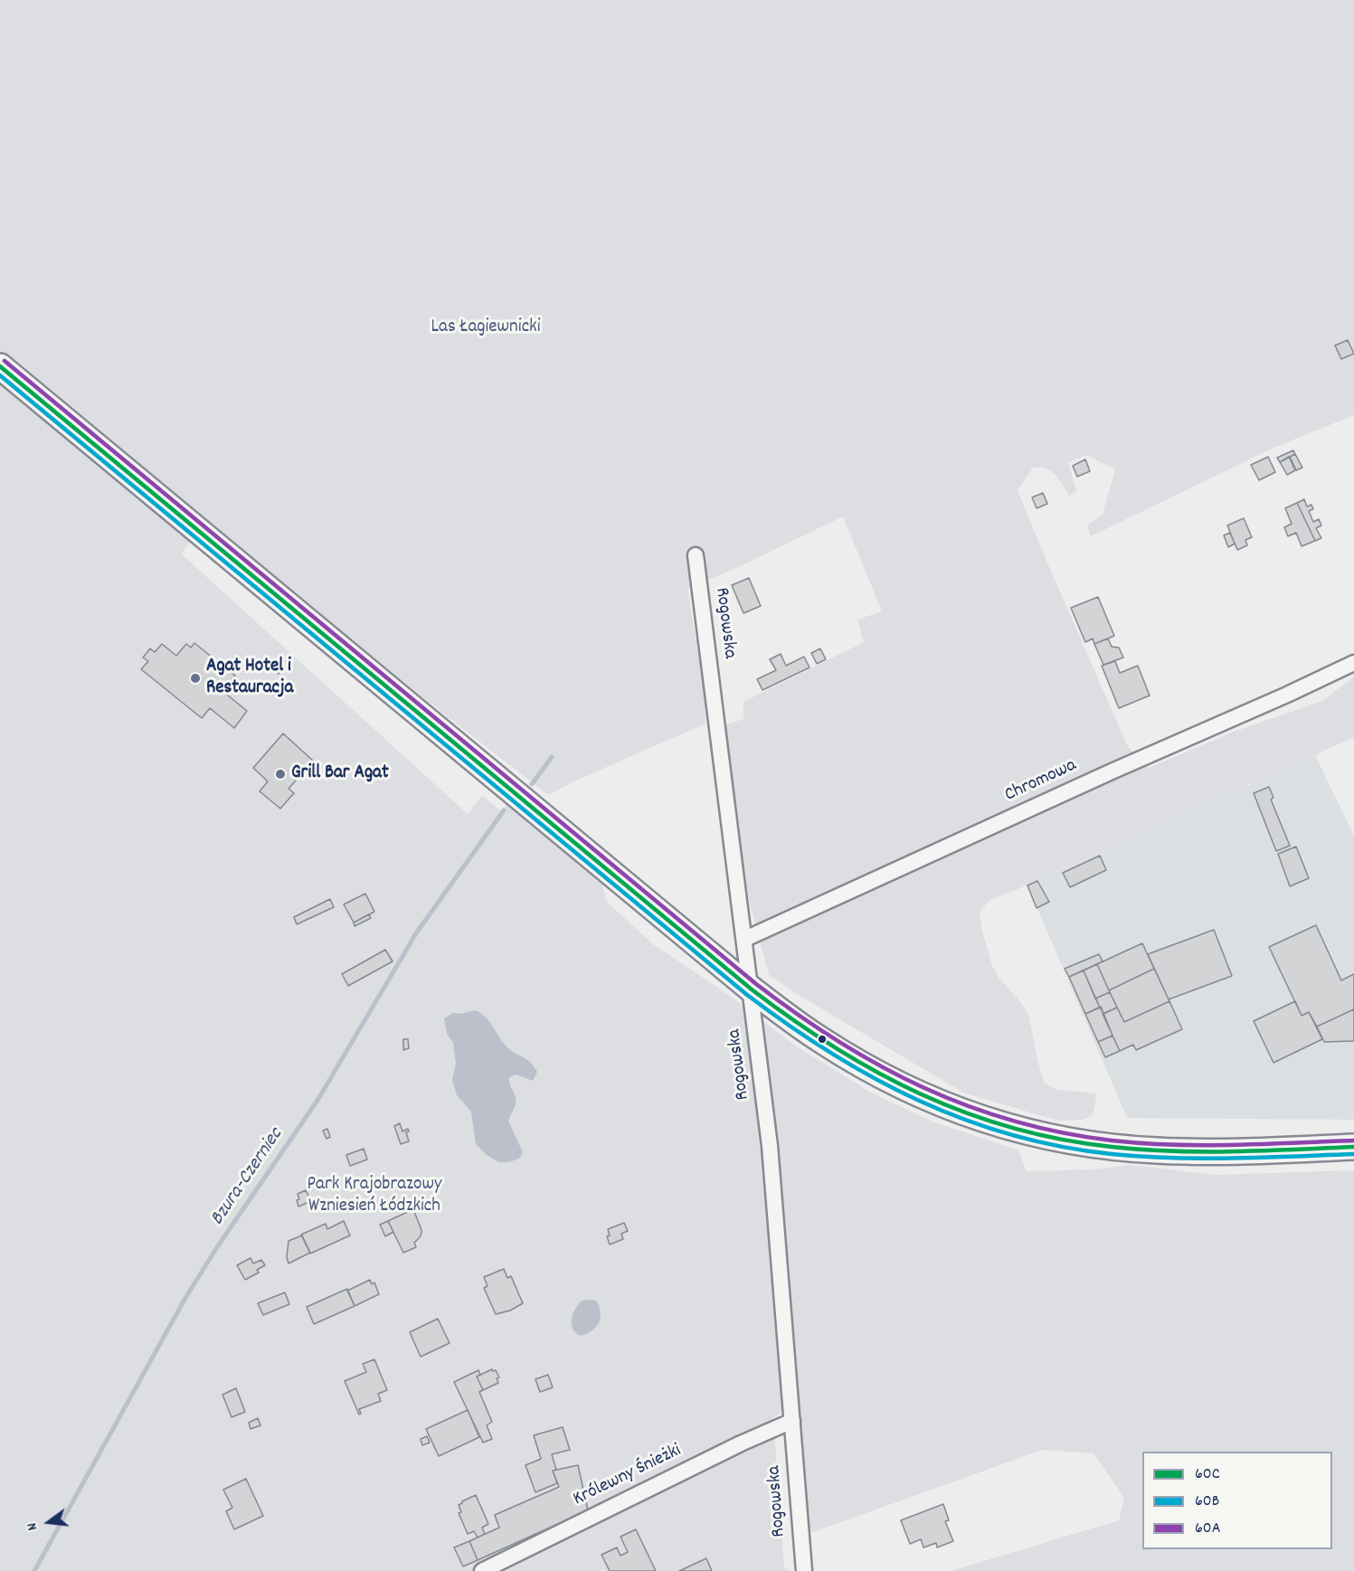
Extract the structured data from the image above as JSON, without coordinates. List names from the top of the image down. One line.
{"streets":{"street":["Rogowska","Chromowa","Królewny Śnieżki"]},"crossings":[["Rogowska","Chromowa"],["Rogowska","Królewny Śnieżki"]],"water":["Bzura-Czerniec"],"parks":["Las Łagiewnicki","Park Krajobrazowy Wzniesień Łódzkich"],"places":["Agat Hotel i Restauracja","Grill Bar Agat"],"lines":["transit line 60A","transit line 60C","transit line 60B"],"legend":["60C","60B","60A"],"north":"left"}
